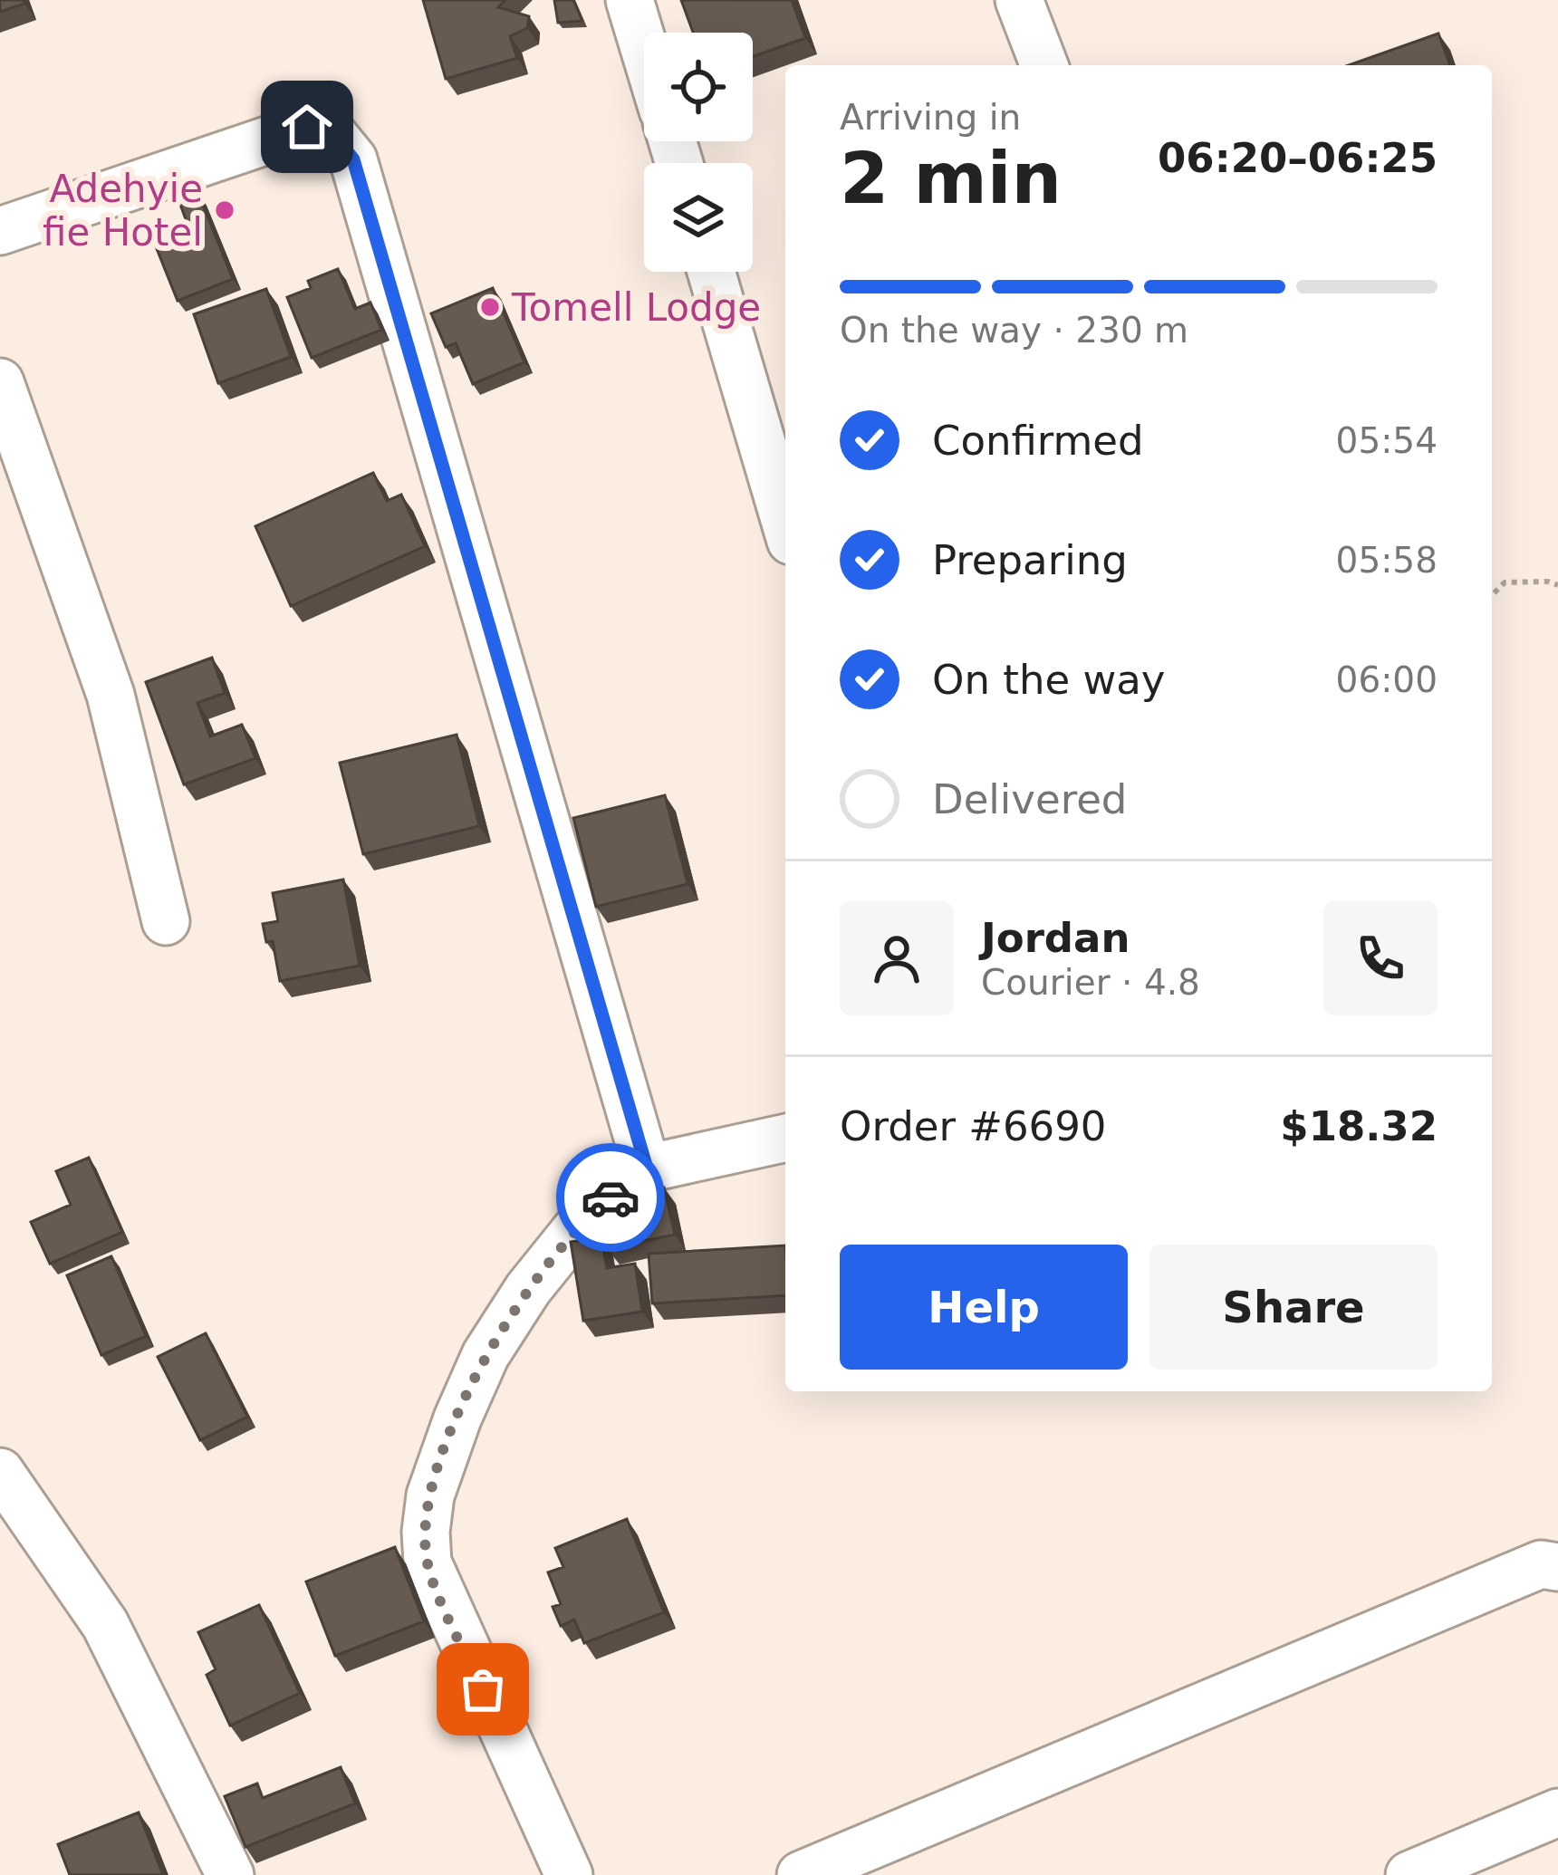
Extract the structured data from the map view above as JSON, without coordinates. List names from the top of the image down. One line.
{"places":["Adehyie fie Hotel","Tomell Lodge"],"page":{"heading":["2 min","Arriving in","06:20–06:25"],"panel":["Jordan","Courier · 4.8","Order #6690","$18.32"],"bar":"On the way · 230 m","list":[["Confirmed","05:54"],["Preparing","05:58"],["On the way","06:00"],"Delivered"],"buttons":["Help","Share"]}}
